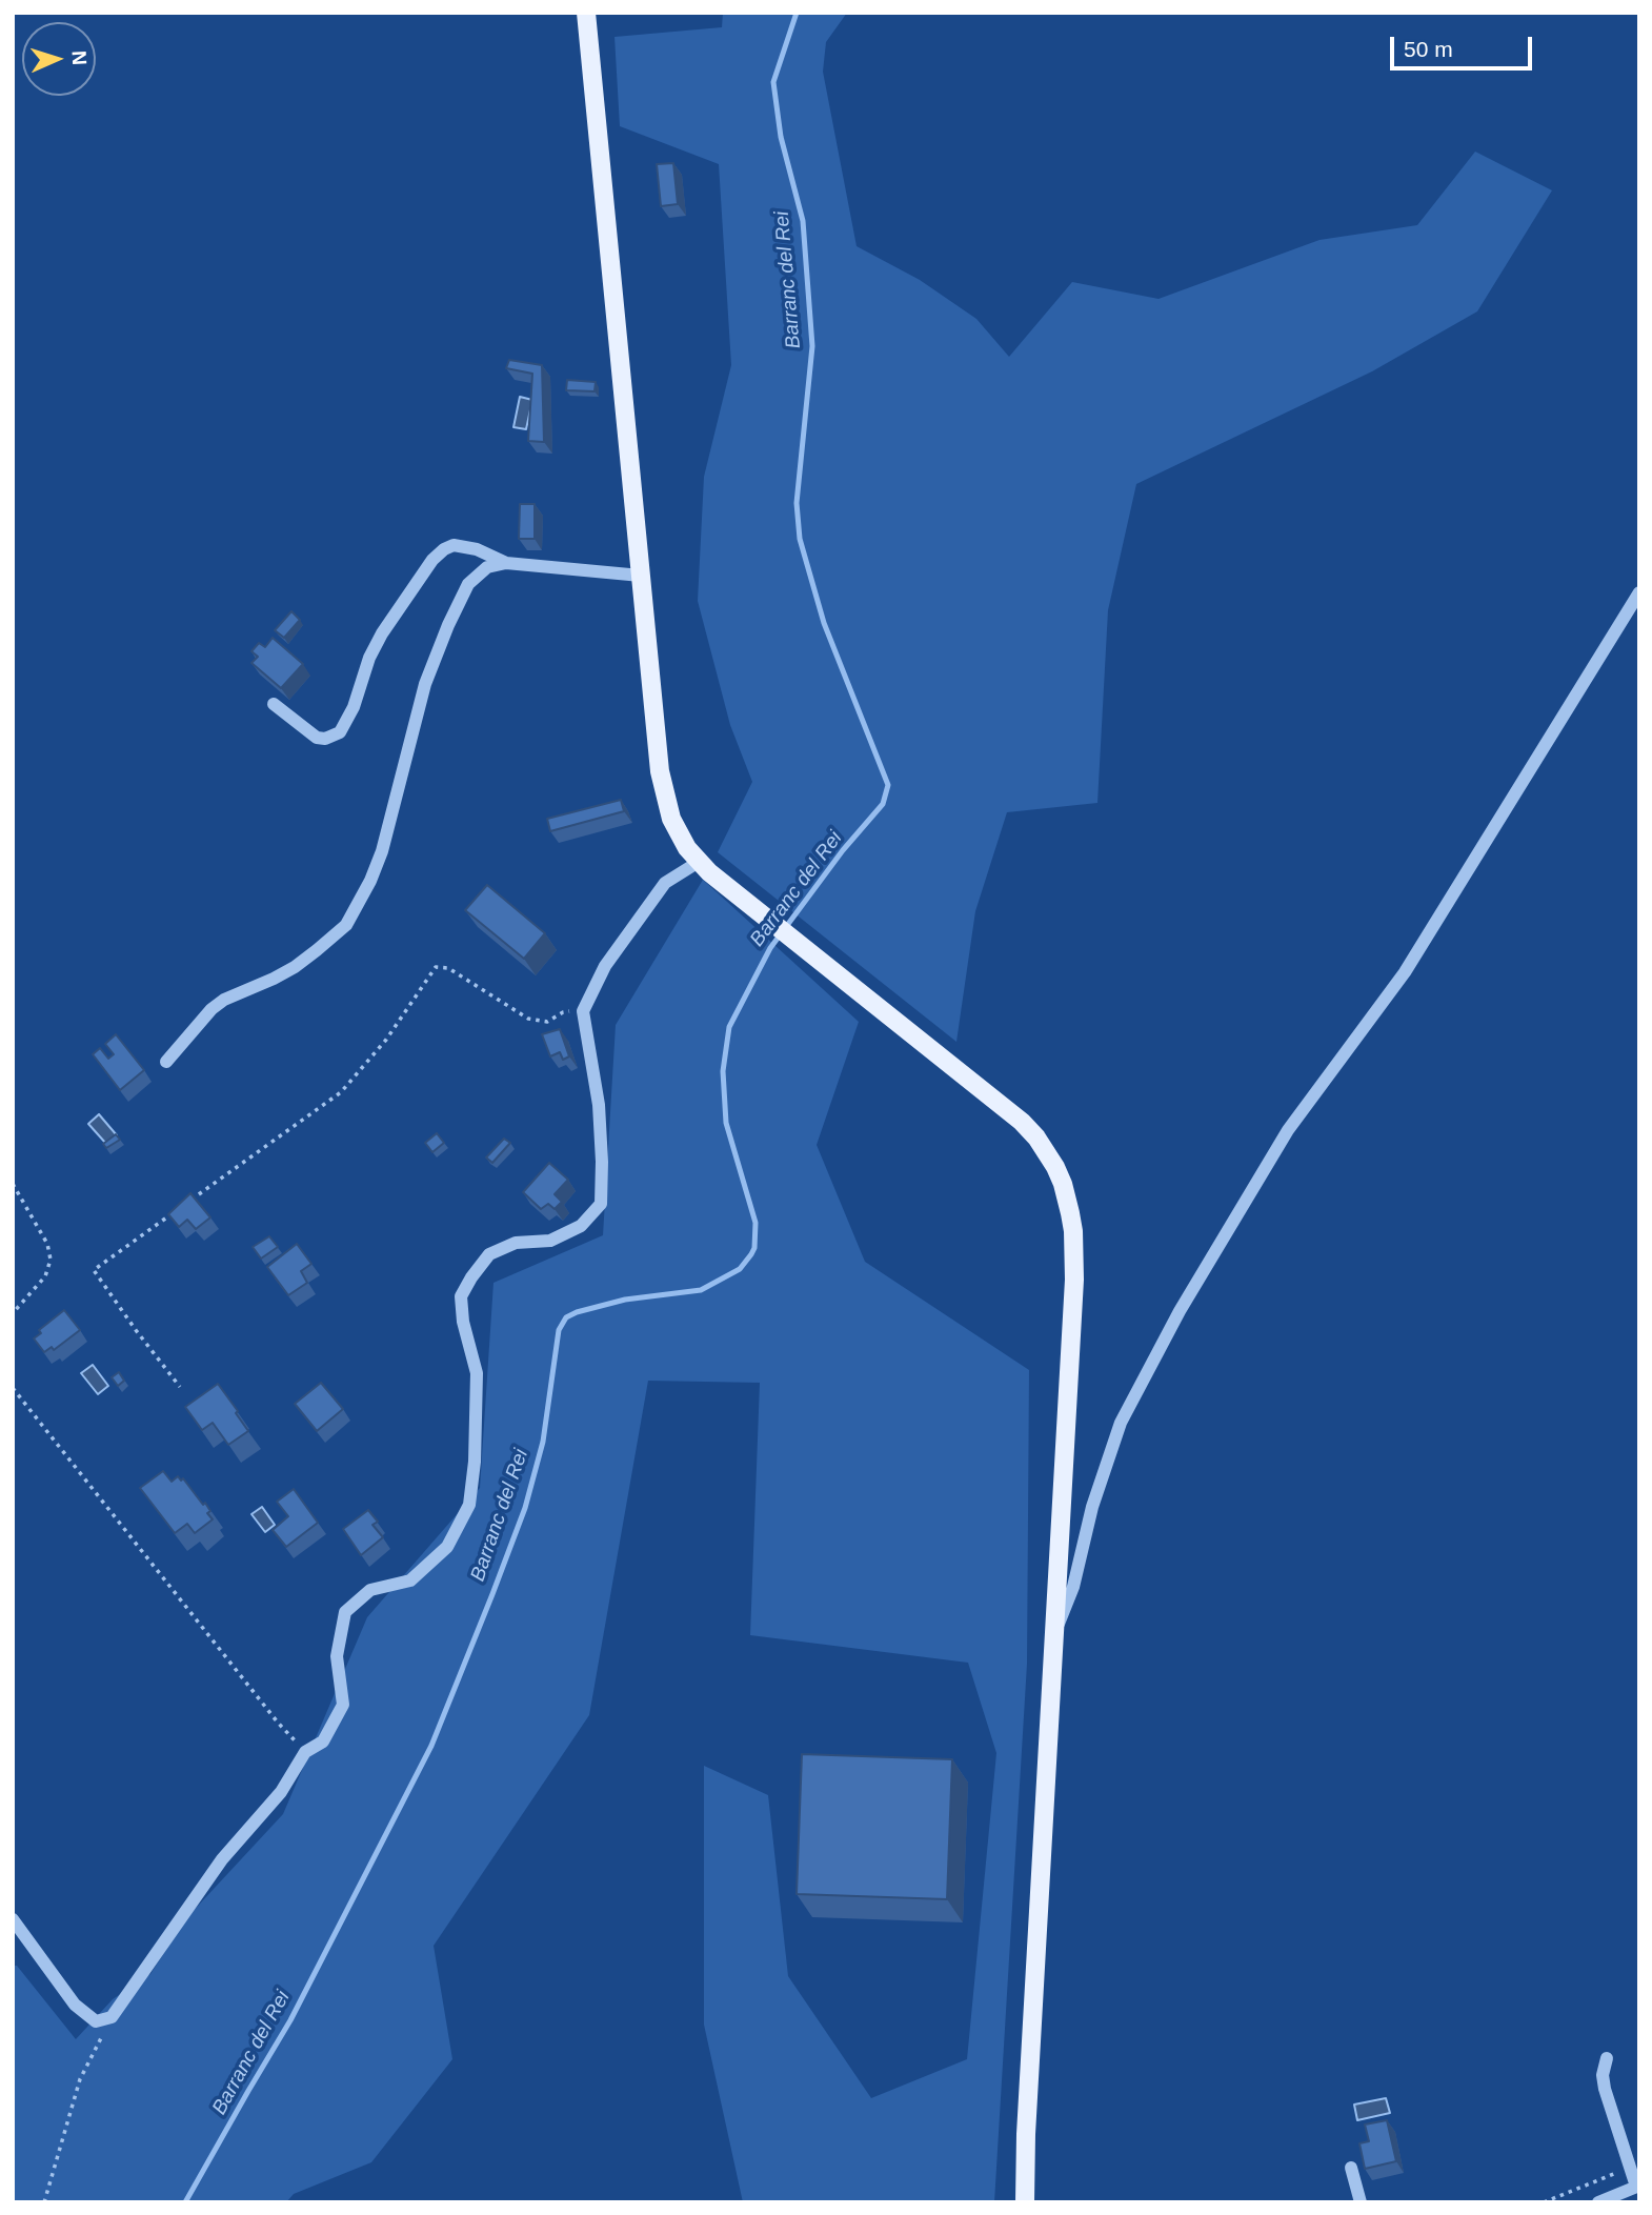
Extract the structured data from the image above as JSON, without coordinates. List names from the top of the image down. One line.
{"water":["Barranc del Rei"],"scale_bar":"50 m","north":"right"}
